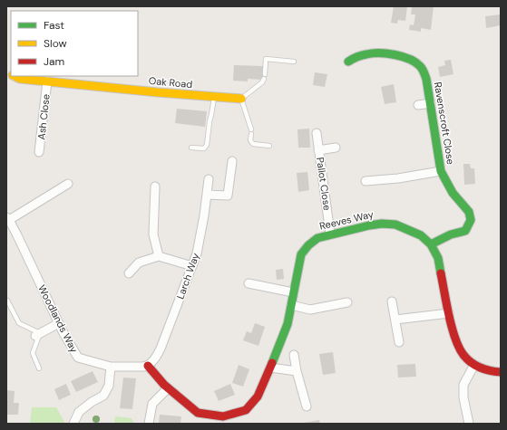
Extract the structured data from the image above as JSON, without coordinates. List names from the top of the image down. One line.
{"streets":{"street":["Oak Road","Ash Close","Ravenscroft Close","Pallot Close","Reeves Way","Larch Way","Woodlands Way"]},"crossings":[["Oak Road","Ash Close"],["Ravenscroft Close","Reeves Way"],["Pallot Close","Reeves Way"],["Reeves Way","Larch Way"],["Reeves Way","Woodlands Way"],["Larch Way","Woodlands Way"]],"legend":["Fast","Slow","Jam"]}
